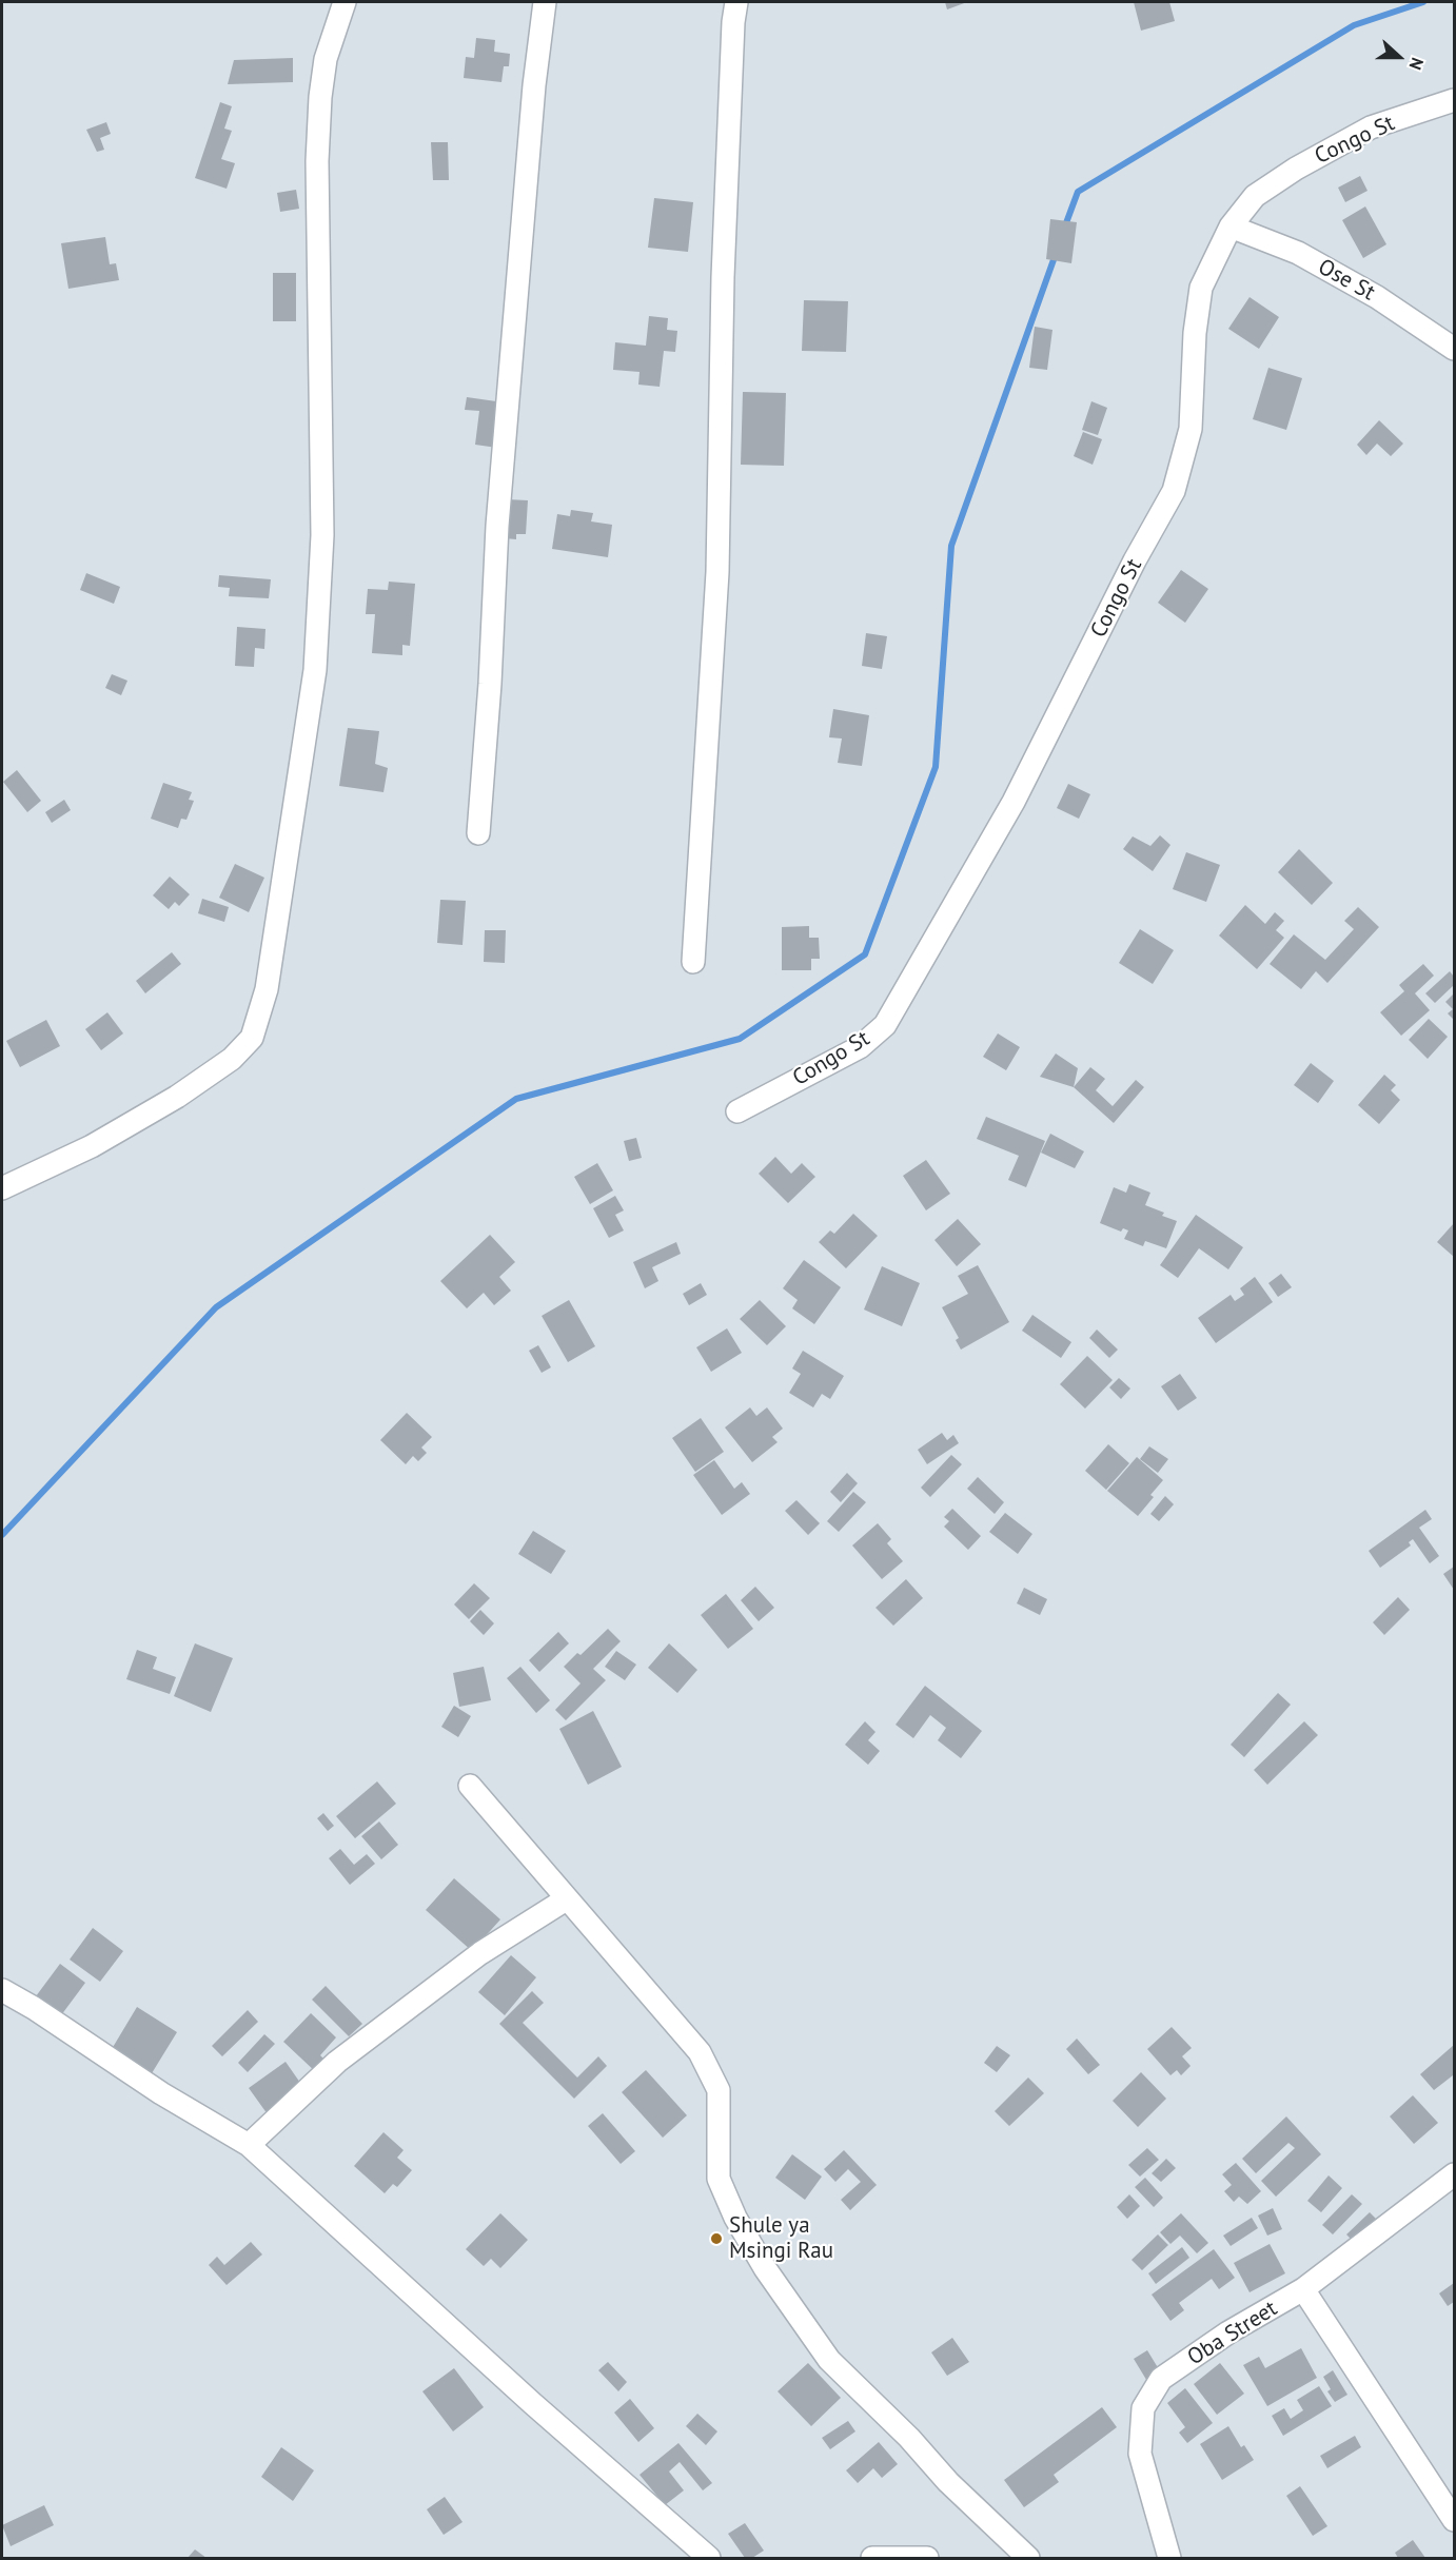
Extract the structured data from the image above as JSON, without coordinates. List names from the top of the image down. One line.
{"streets":{"street":["Congo St","Ose St","Oba Street"]},"crossings":[["Congo St","Ose St"]],"places":["Shule ya Msingi Rau"],"north":"right"}
